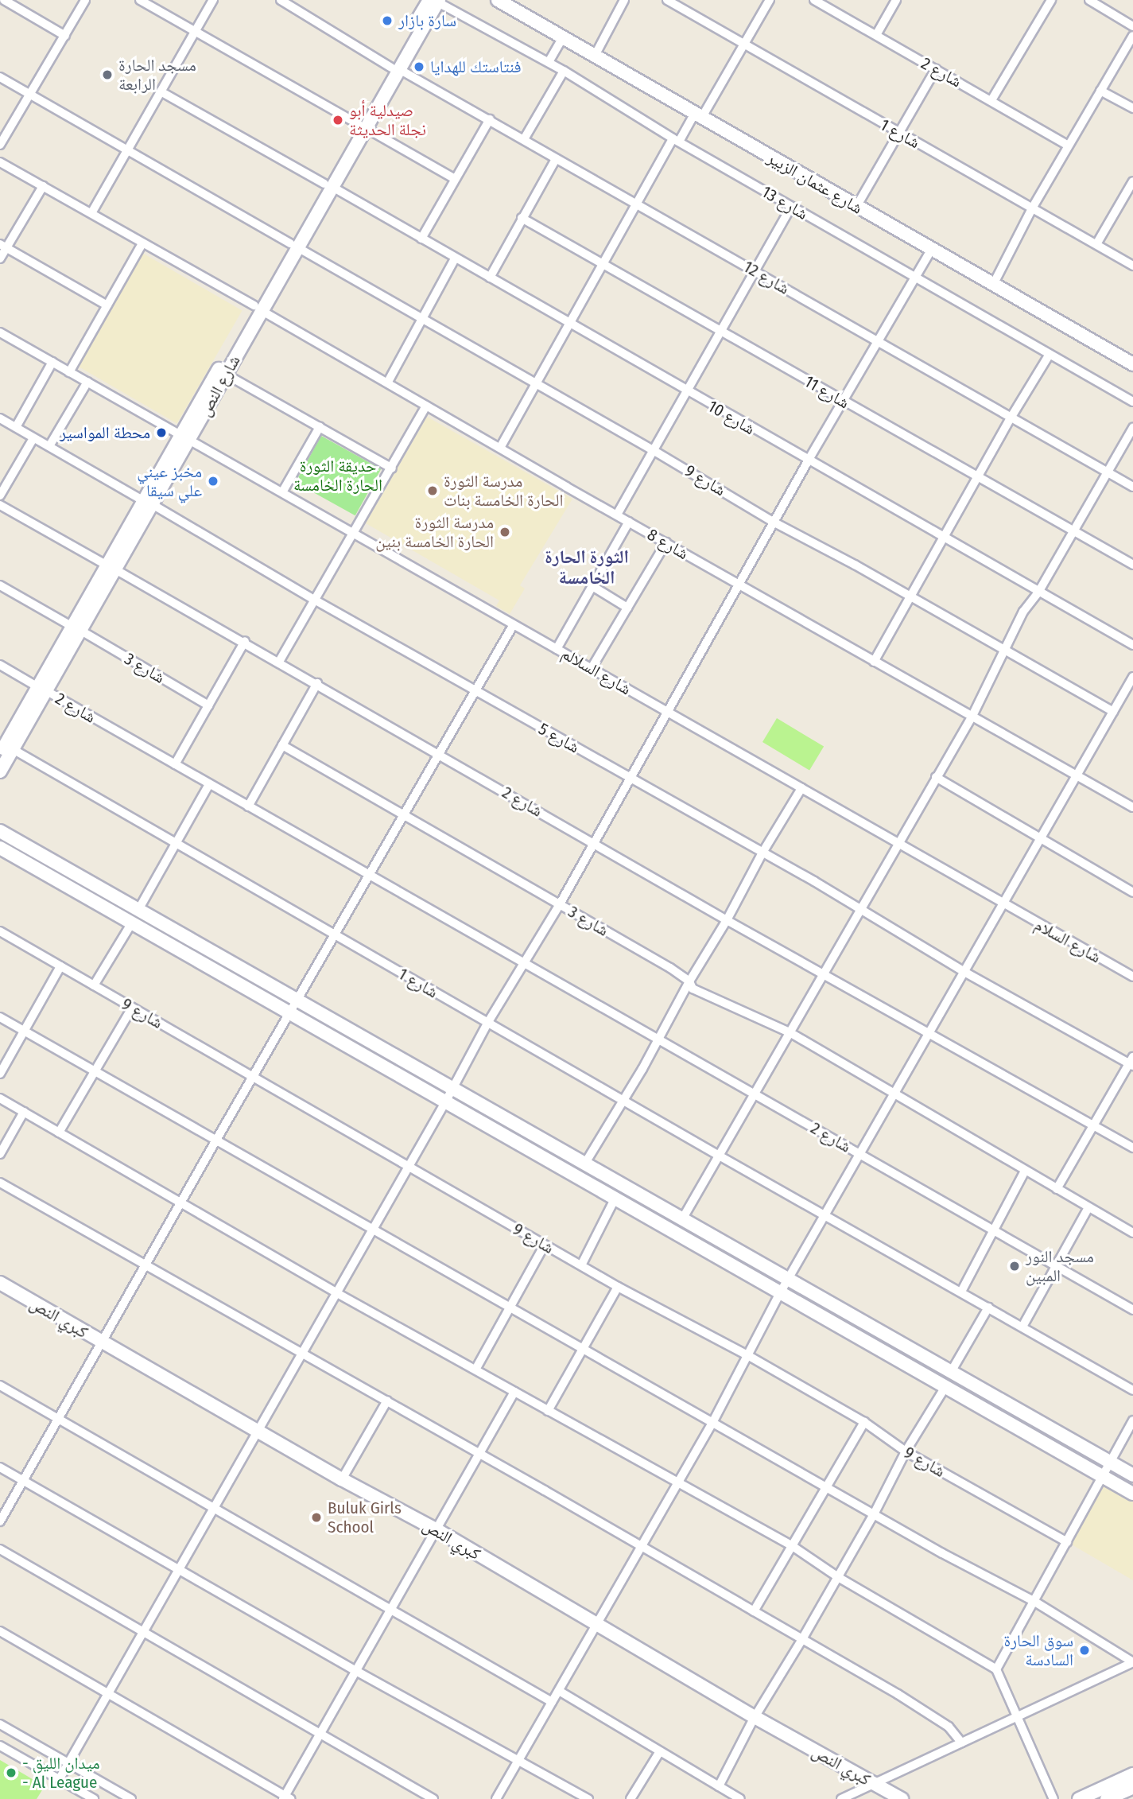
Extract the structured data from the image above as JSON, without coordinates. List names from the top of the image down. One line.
{"streets":{"street":["شارع 2","شارع 1","شارع عثمان الزبير","شارع 13","شارع 12","شارع النص","شارع 11","شارع 10","شارع 9","شارع 8","شارع 3","شارع السلالم","شارع 5","شارع السلام","كبري النص"]},"crossings":[["شارع 2","شارع النص"],["شارع 1","شارع النص"],["شارع 13","شارع النص"],["شارع 12","شارع النص"],["شارع النص","شارع 10"],["شارع النص","شارع 9"],["شارع النص","شارع 8"],["شارع النص","شارع 3"],["شارع النص","شارع السلالم"],["شارع النص","شارع 5"],["شارع السلالم","شارع السلام"]],"districts":["الثورة الحارة الخامسة"],"parks":["حديقة الثورة الحارة الخامسة"],"places":["سارة بازار","فنتاستك للهدايا","مسجد الحارة الرابعة","صيدلية أبو نجلة الحديثة","محطة المواسير","مخبز عيني علي سيقا","مدرسة الثورة الحارة الخامسة بنات","مدرسة الثورة الحارة الخامسة بنين","مسجد النور المبين","Buluk Girls School","سوق الحارة السادسة","- ميدان الليق - Al League"]}
